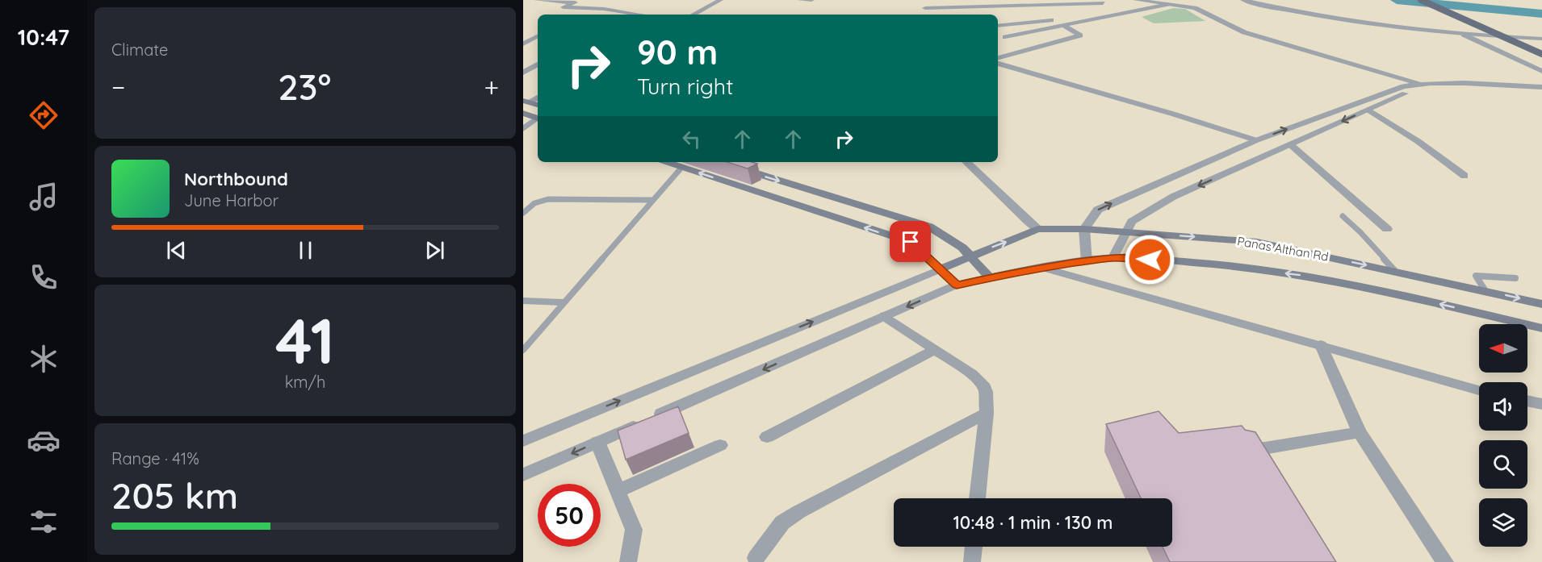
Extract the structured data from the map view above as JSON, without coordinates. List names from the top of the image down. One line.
{"streets":{"main road":["Panas Althan Rd"]},"north":"left","page":{"tabs":"10:47","tile":["Climate",["41","km/h"],["Range · 41%","205 km"]],"turn":["90 m","Turn right"],"heat":["−","23°","+"],"song":["Northbound","June Harbor"],"limit":"50","trip":"10:48 · 1 min · 130 m"}}
